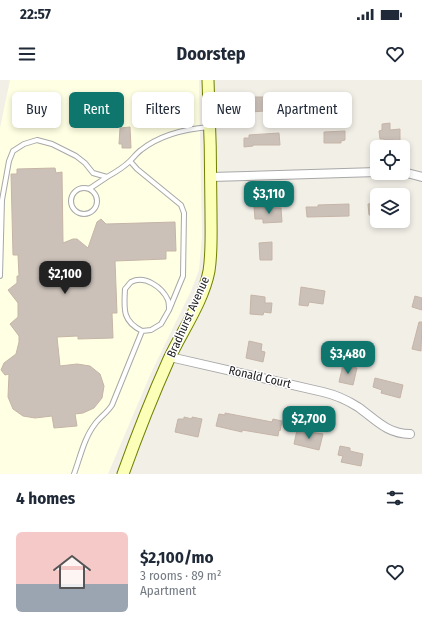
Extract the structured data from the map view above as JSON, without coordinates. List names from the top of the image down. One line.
{"streets":{"main road":["Bradhurst Avenue"],"street":["Ronald Court"]},"crossings":[["Bradhurst Avenue","Ronald Court"]],"page":{"status":"22:57","header":"Doorstep","chip":["Buy","Rent","Filters","New","Apartment"],"price":["$3,110","$2,100","$3,480","$2,700"],"heading":"4 homes","list":[{"name":"$2,100/mo","note":"3 rooms · 89 m² · Apartment"}]}}
